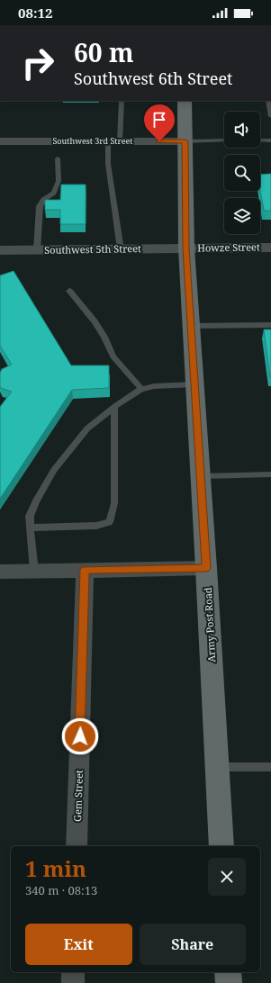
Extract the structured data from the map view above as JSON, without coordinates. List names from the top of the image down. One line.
{"streets":{"main road":["Army Post Road"],"street":["Southwest 3rd Street","Howze Street","Southwest 5th Street","Gem Street"]},"crossings":[["Southwest 3rd Street","Army Post Road"],["Howze Street","Southwest 5th Street"],["Howze Street","Army Post Road"],["Southwest 5th Street","Army Post Road"]],"page":{"status":"08:12","turn":["60 m","Southwest 6th Street"],"heading":["1 min","340 m · 08:13"],"buttons":["Exit","Share"]}}
